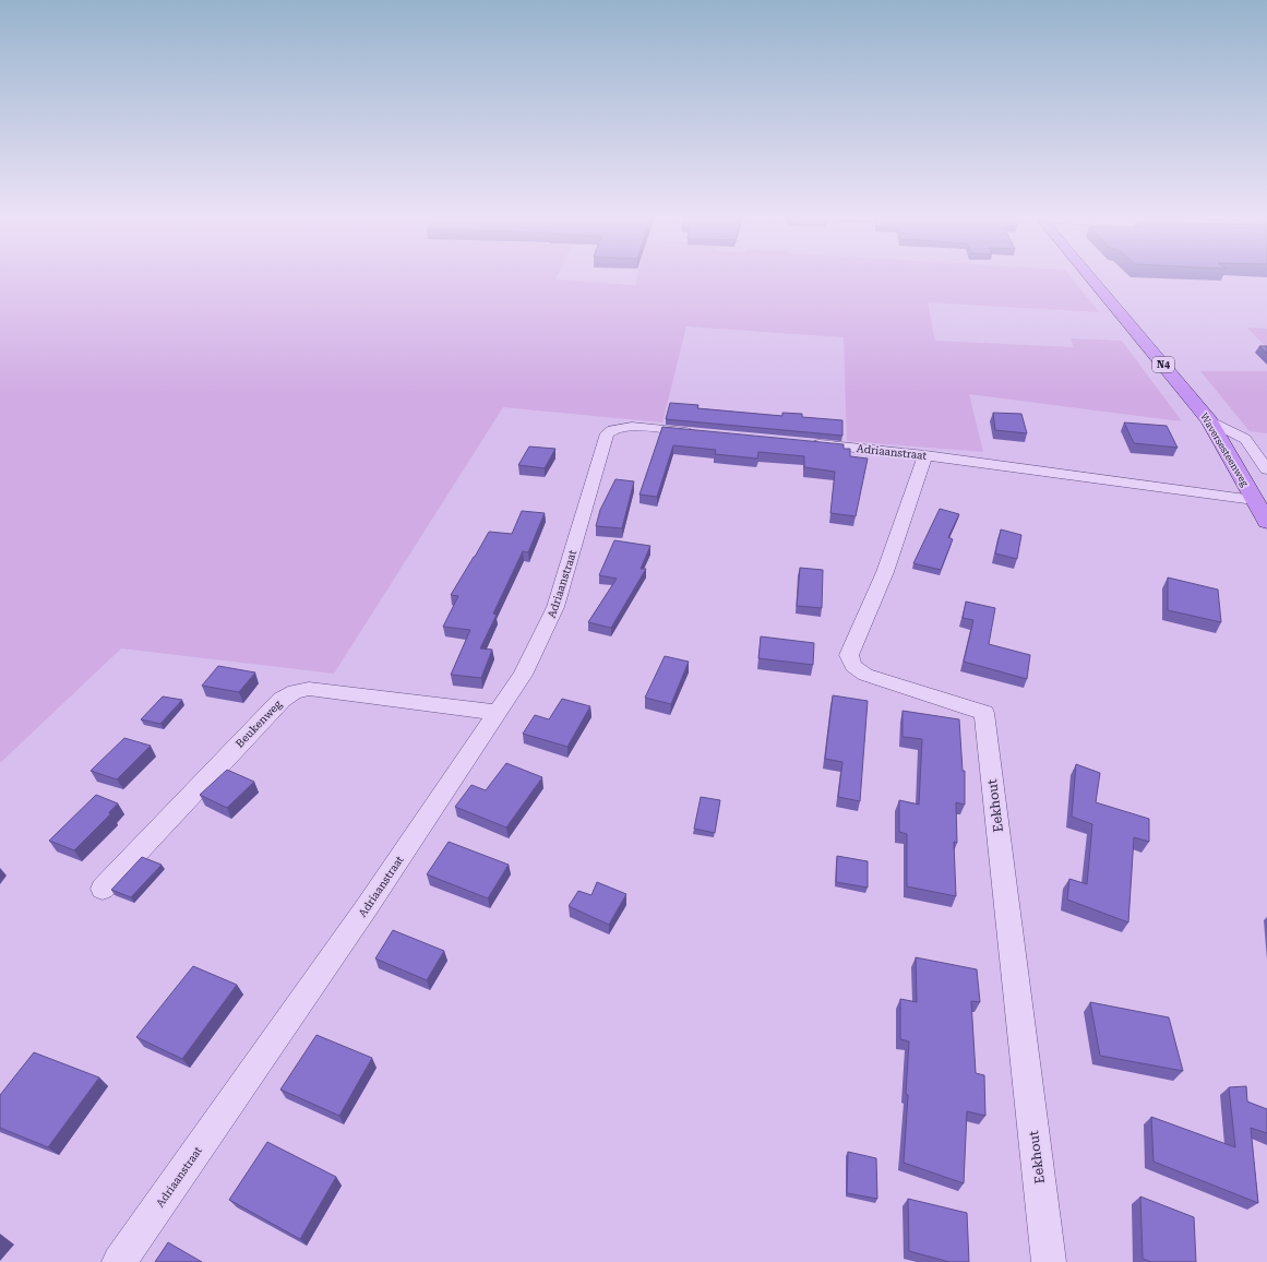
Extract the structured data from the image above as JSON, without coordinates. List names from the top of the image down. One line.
{"streets":{"main road":["N4","Waversesteenweg"],"street":["Adriaanstraat","Beukenweg","Eekhout"]},"crossings":[["Waversesteenweg","Adriaanstraat"],["Adriaanstraat","Beukenweg"],["Adriaanstraat","Eekhout"]]}
